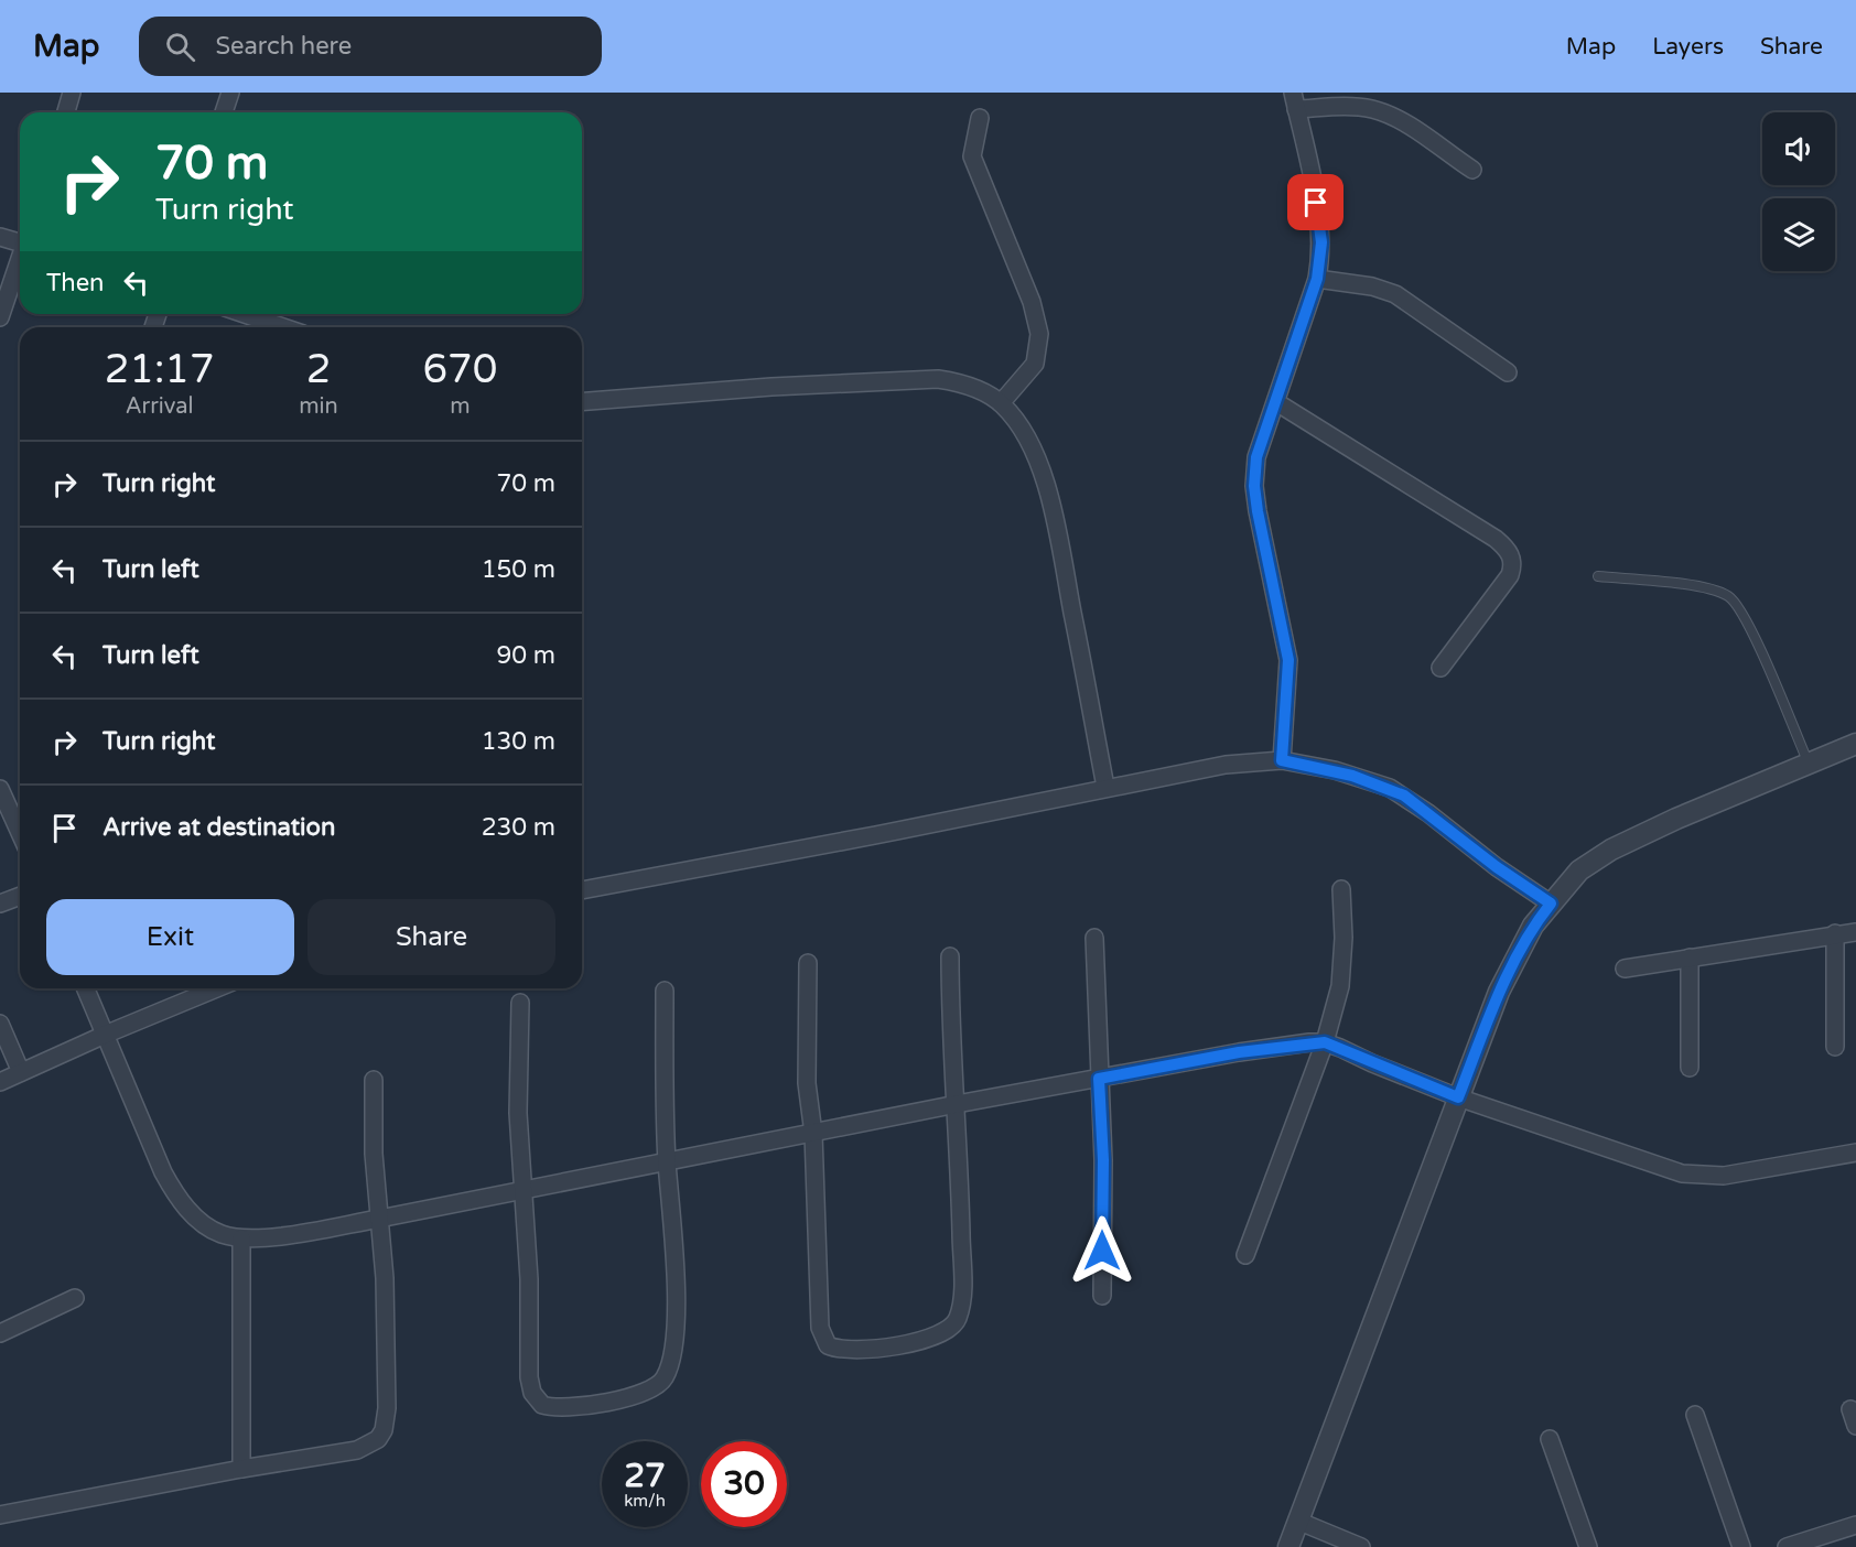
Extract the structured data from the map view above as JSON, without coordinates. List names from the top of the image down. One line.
{"page":{"header":"Map","search":"Search here","nav":["Map","Layers","Share"],"turn":["70 m","Turn right"],"then":"Then","eta":["21:17","Arrival","2","min","670","m"],"list":[{"name":"Turn right","value":"70 m"},{"name":"Turn left","value":"150 m"},{"name":"Turn left","value":"90 m"},{"name":"Turn right","value":"130 m"},{"name":"Arrive at destination","value":"230 m"}],"buttons":["Exit","Share"],"speed":"27 km/h","limit":"30"}}
